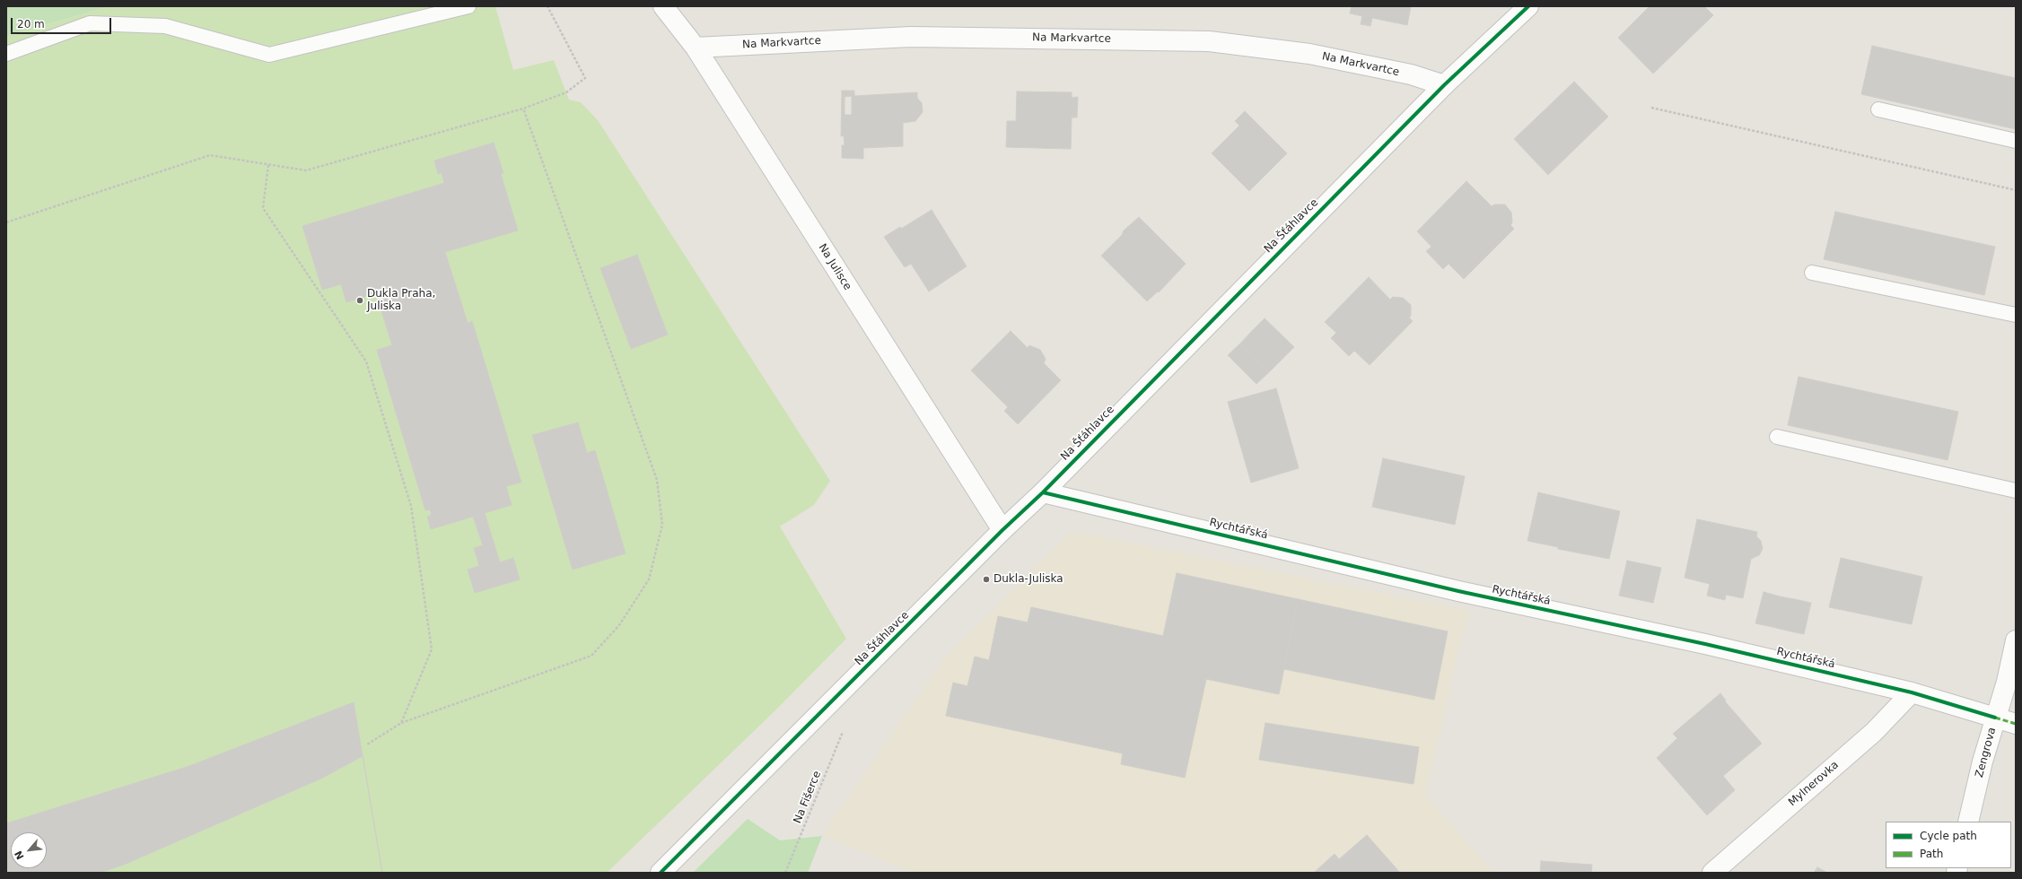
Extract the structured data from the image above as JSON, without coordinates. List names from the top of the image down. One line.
{"streets":{"street":["Na Markvartce","Na Šťáhlavce","Na Julisce","Rychtářská","Zengrova","Mylnerovka"],"path":["Na Fišerce"]},"crossings":[["Na Markvartce","Na Šťáhlavce"],["Na Markvartce","Na Julisce"],["Na Šťáhlavce","Na Julisce"],["Na Šťáhlavce","Rychtářská"],["Rychtářská","Zengrova"],["Rychtářská","Mylnerovka"]],"places":["Dukla Praha, Juliska","Dukla-Juliska"],"legend":["Cycle path","Path"],"scale_bar":"20 m","north":"bottom left"}
